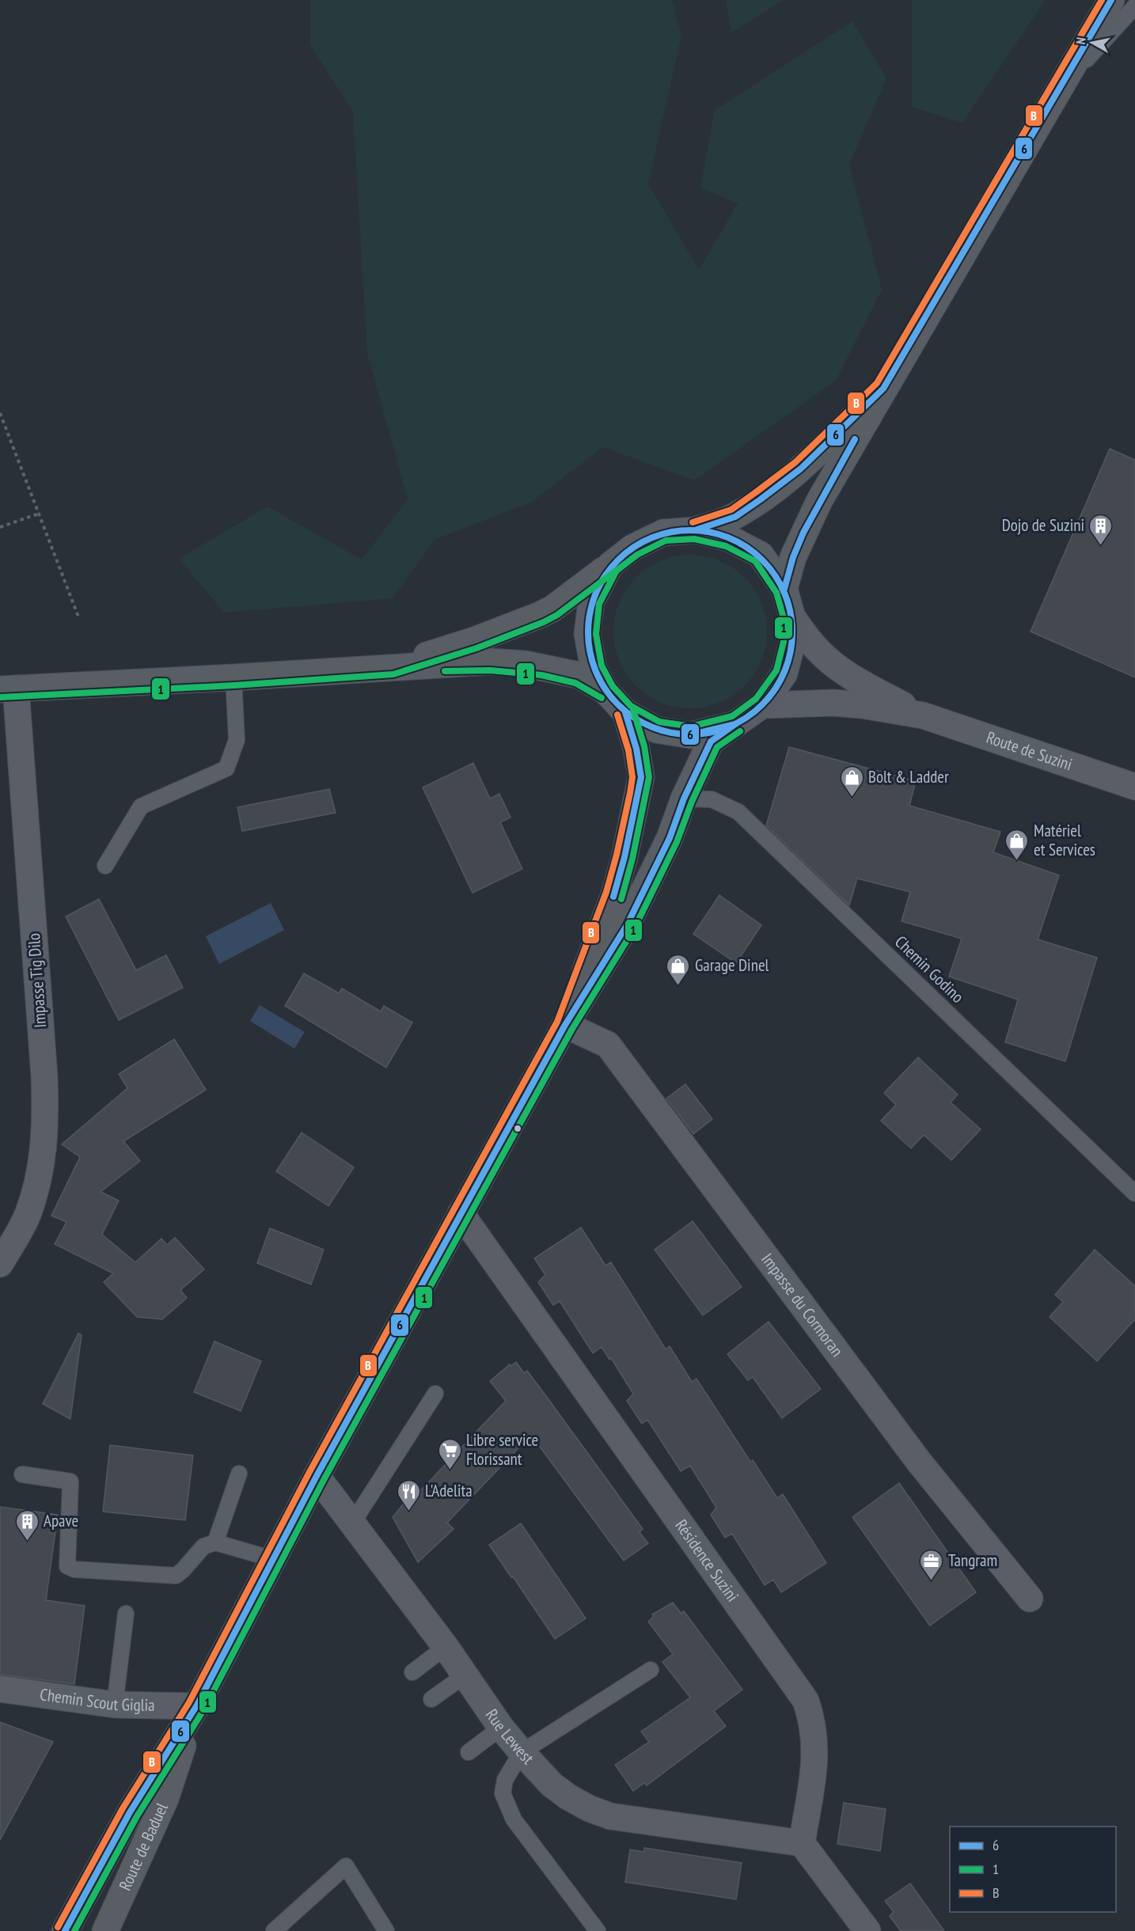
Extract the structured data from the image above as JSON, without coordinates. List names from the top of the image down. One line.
{"streets":{"main road":["Route de Baduel"],"street":["Route de Suzini","Impasse Tig Dilo","Impasse du Cormoran","Résidence Suzini","Chemin Scout Giglia","Rue Lewest"],"lane":["Chemin Godino"]},"crossings":[["Route de Suzini","Route de Baduel"],["Chemin Godino","Route de Baduel"],["Impasse du Cormoran","Route de Baduel"],["Résidence Suzini","Rue Lewest"],["Résidence Suzini","Route de Baduel"],["Chemin Scout Giglia","Route de Baduel"],["Rue Lewest","Route de Baduel"]],"places":{"building":["Dojo de Suzini","Apave"],"shop":["Bolt & Ladder","Matériel et Services","Garage Dinel"],"supermarket":["Libre service Florissant"],"restaurant":["L'Adelita"],"office":["Tangram"]},"lines":["transit line 6","transit line B","transit line 1"],"legend":["6","1","B"],"north":"left"}
